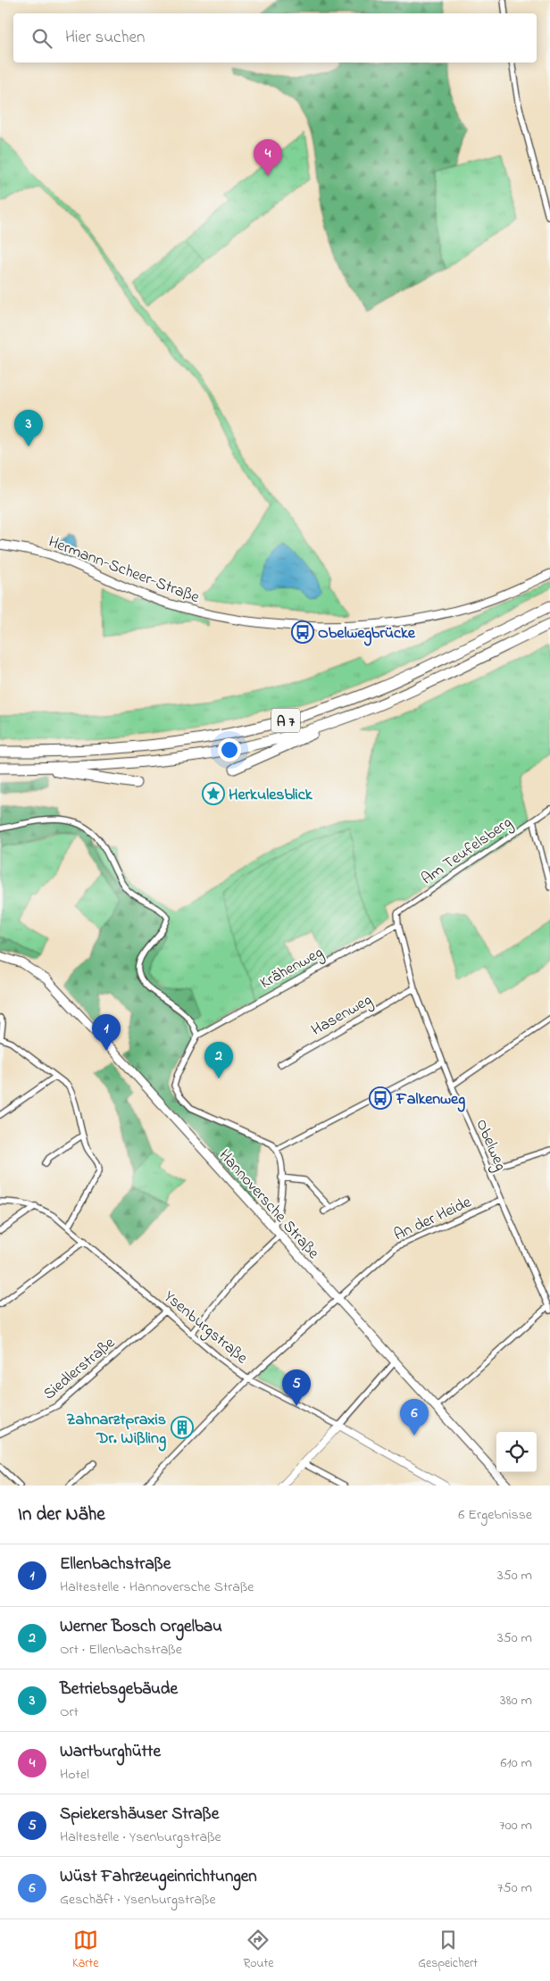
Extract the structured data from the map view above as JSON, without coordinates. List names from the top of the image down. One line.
{"streets":{"highway":["A 7"],"main road":["Hermann-Scheer-Straße","Hannoversche Straße"],"street":["Am Teufelsberg","Krähenweg","Hasenweg","Obelweg","An der Heide","Ysenburgstraße","Siedlerstraße"]},"crossings":[["Am Teufelsberg","Obelweg"],["Krähenweg","Obelweg"],["Hasenweg","Obelweg"],["Obelweg","An der Heide"],["Hannoversche Straße","An der Heide"],["An der Heide","Ysenburgstraße"],["Ysenburgstraße","Siedlerstraße"]],"places":{"bus stop":["Obelwegbrücke","Falkenweg"],"place":["Herkulesblick"],"building":["Zahnarztpraxis Dr. Wißling"]},"page":{"search":"Hier suchen","pins":["4","3","1","2","5","6"],"heading":["In der Nähe","6 Ergebnisse"],"list":[{"mark":"1","name":"Ellenbachstraße","note":"Haltestelle · Hannoversche Straße","value":"350 m"},{"mark":"2","name":"Werner Bosch Orgelbau","note":"Ort · Ellenbachstraße","value":"350 m"},{"mark":"3","name":"Betriebsgebäude","note":"Ort","value":"380 m"},{"mark":"4","name":"Wartburghütte","note":"Hotel","value":"610 m"},{"mark":"5","name":"Spiekershäuser Straße","note":"Haltestelle · Ysenburgstraße","value":"700 m"},{"mark":"6","name":"Wüst Fahrzeugeinrichtungen","note":"Geschäft · Ysenburgstraße","value":"750 m"}],"nav":["Karte","Route","Gespeichert"]}}
